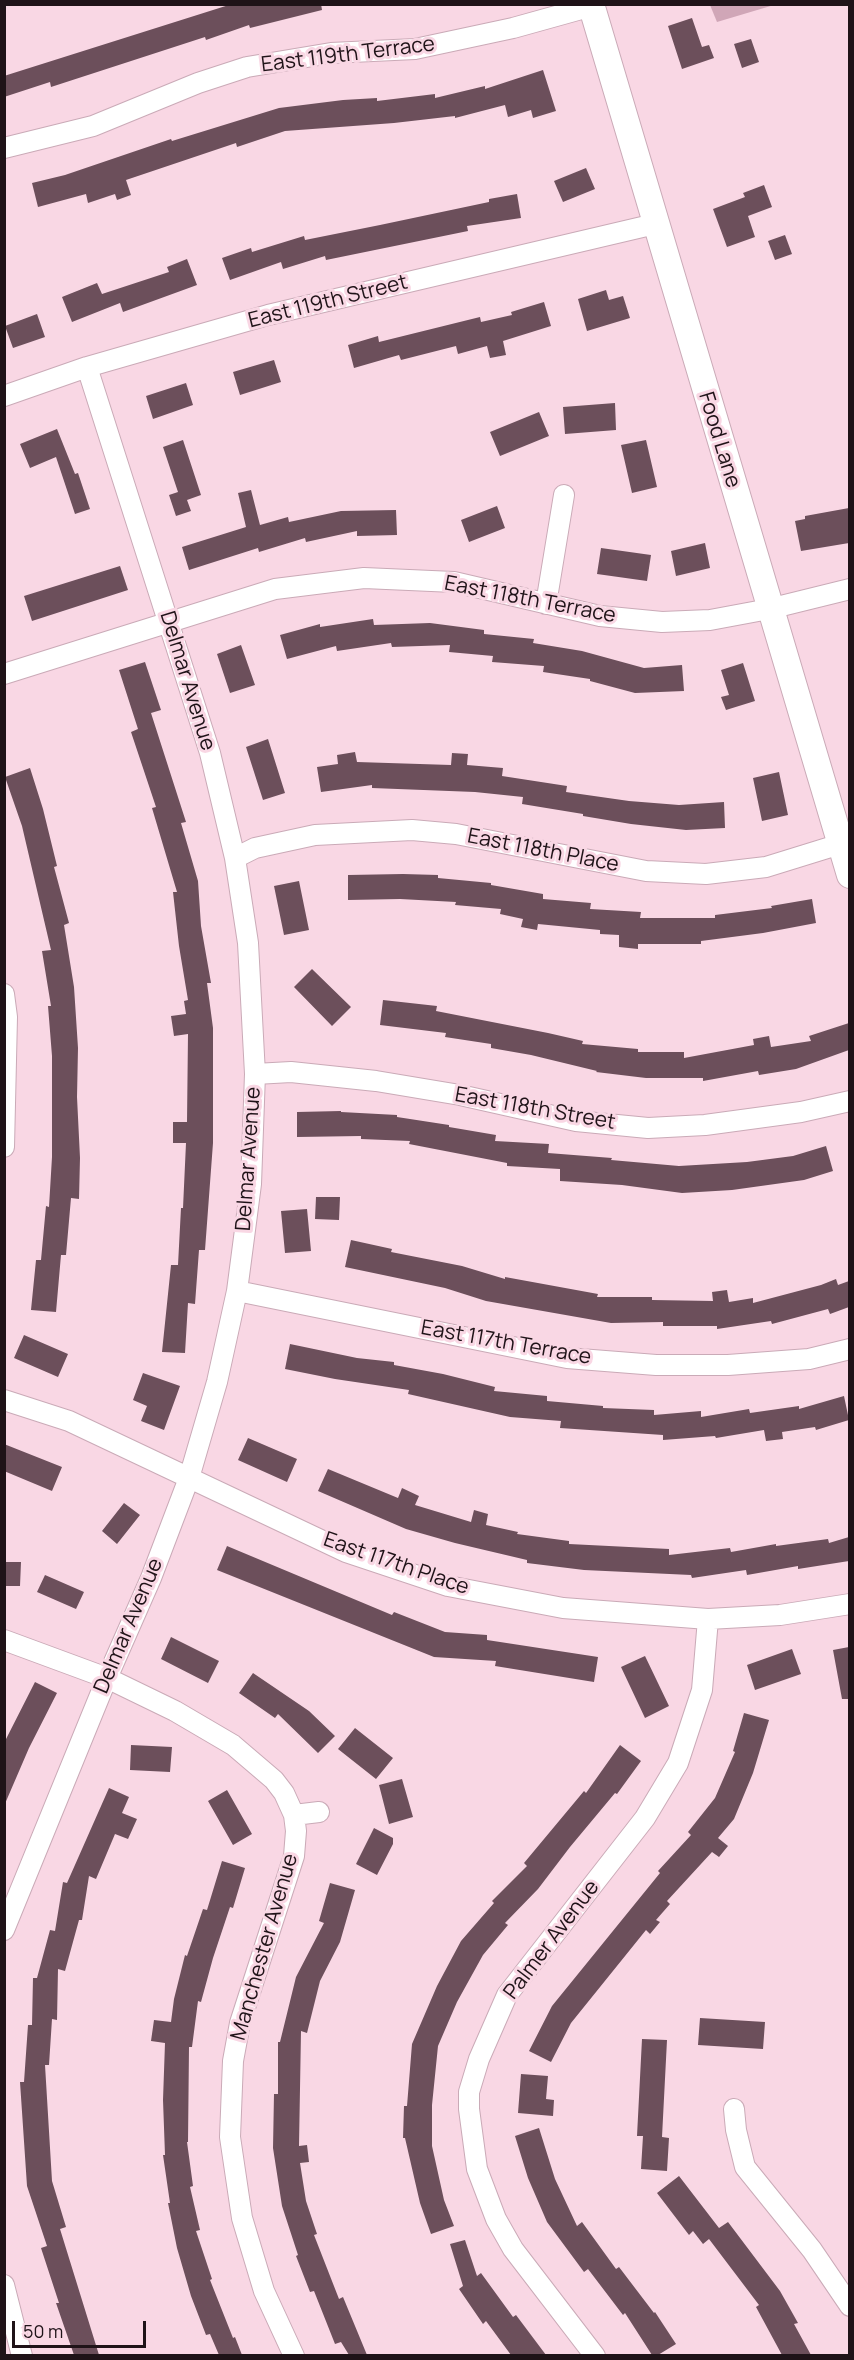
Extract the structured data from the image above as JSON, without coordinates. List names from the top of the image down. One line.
{"streets":{"street":["East 119th Terrace","East 119th Street","Food Lane","East 118th Terrace","Delmar Avenue","East 118th Place","East 118th Street","East 117th Terrace","East 117th Place","Palmer Avenue","Manchester Avenue"]},"crossings":[["East 119th Terrace","Food Lane"],["East 119th Street","Food Lane"],["East 119th Street","Delmar Avenue"],["Food Lane","East 118th Terrace"],["Food Lane","East 118th Place"],["East 118th Terrace","Delmar Avenue"],["Delmar Avenue","East 118th Place"],["Delmar Avenue","East 118th Street"],["Delmar Avenue","East 117th Terrace"],["Delmar Avenue","East 117th Place"],["Delmar Avenue","Manchester Avenue"],["East 117th Place","Palmer Avenue"]],"scale_bar":"50 m"}
